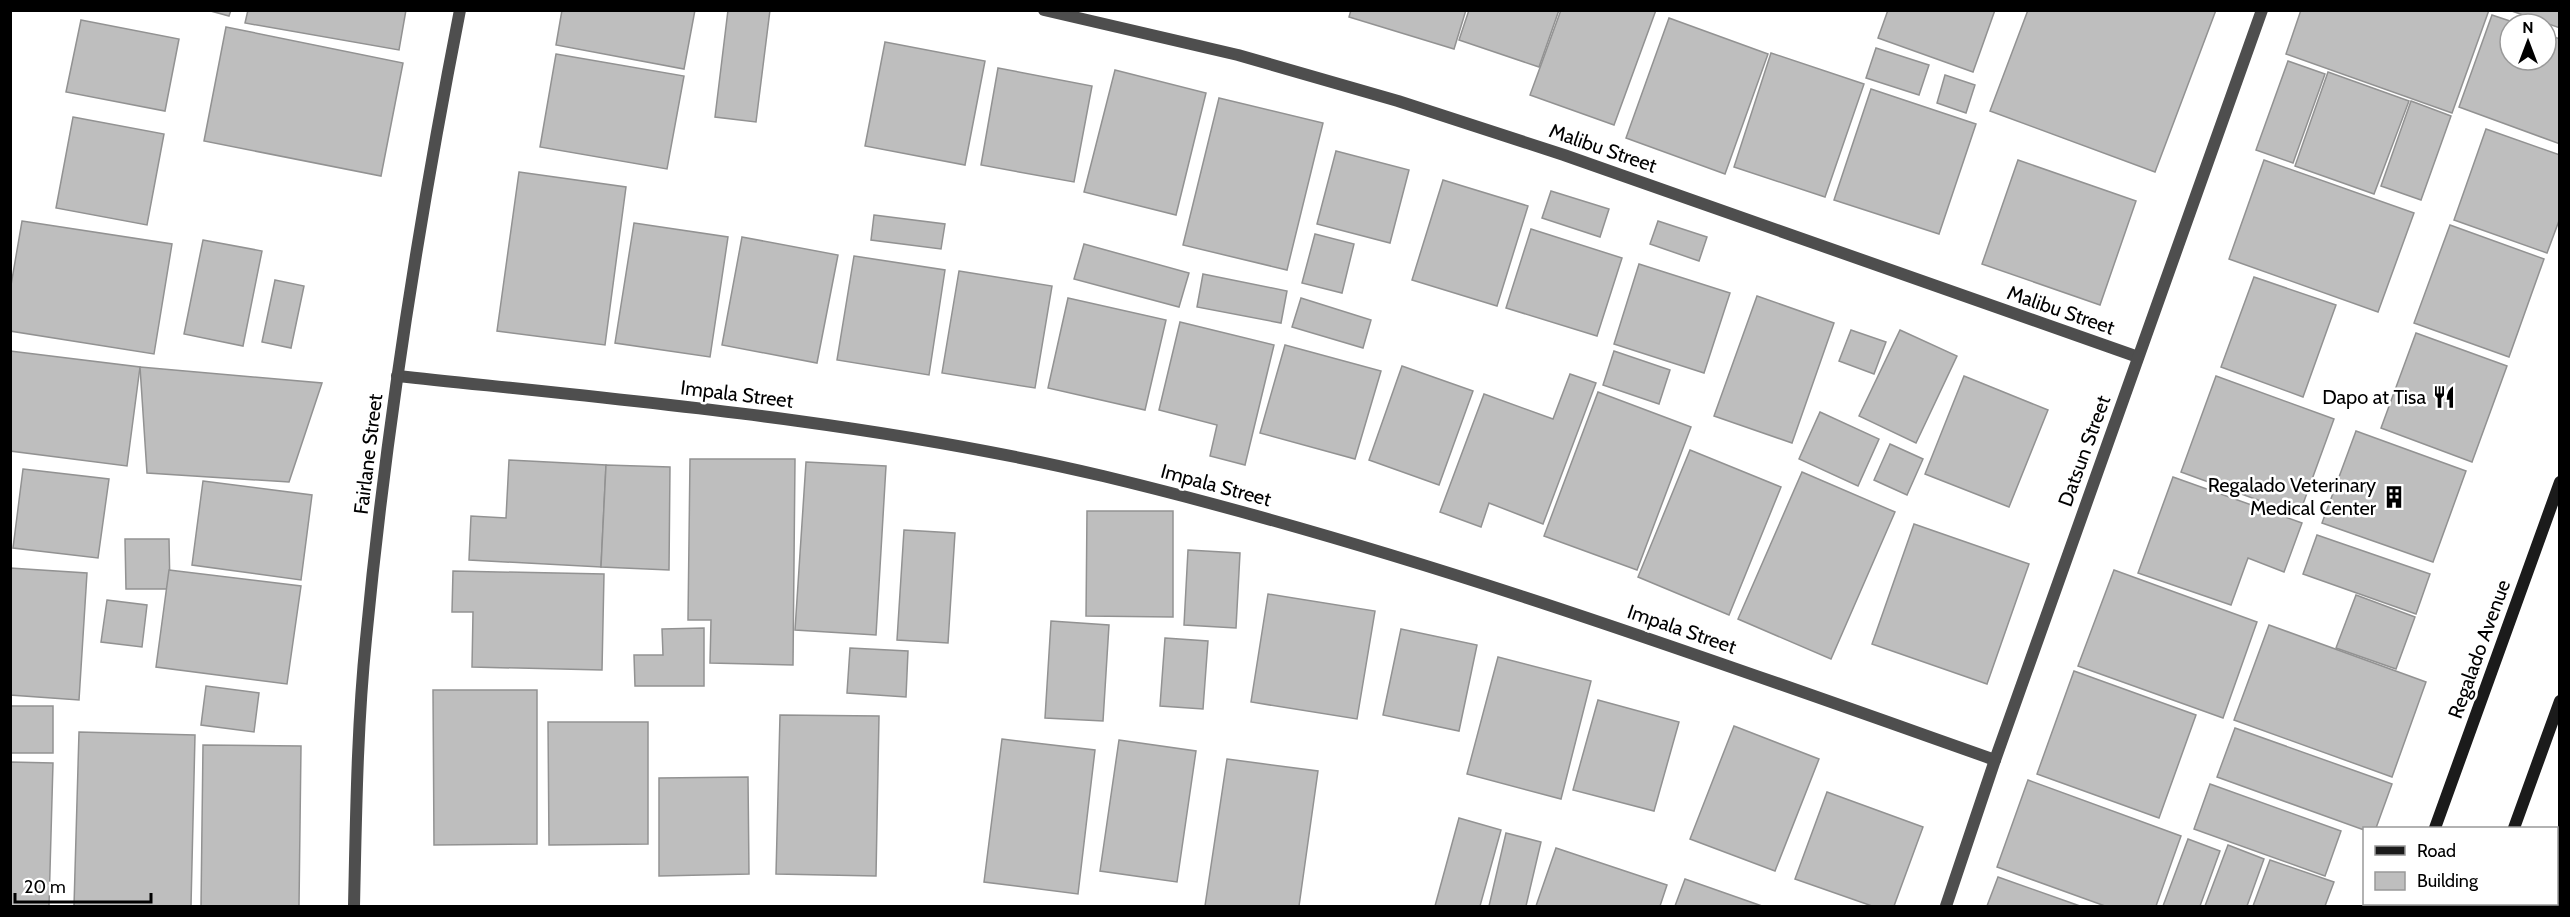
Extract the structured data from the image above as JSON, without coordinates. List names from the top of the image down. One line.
{"streets":{"main road":["Regalado Avenue"],"street":["Malibu Street","Impala Street","Datsun Street","Fairlane Street"]},"crossings":[["Malibu Street","Datsun Street"],["Impala Street","Datsun Street"],["Impala Street","Fairlane Street"]],"places":{"restaurant":["Dapo at Tisa"],"building":["Regalado Veterinary Medical Center"]},"legend":["Road","Building"],"scale_bar":"20 m","north":"top"}
